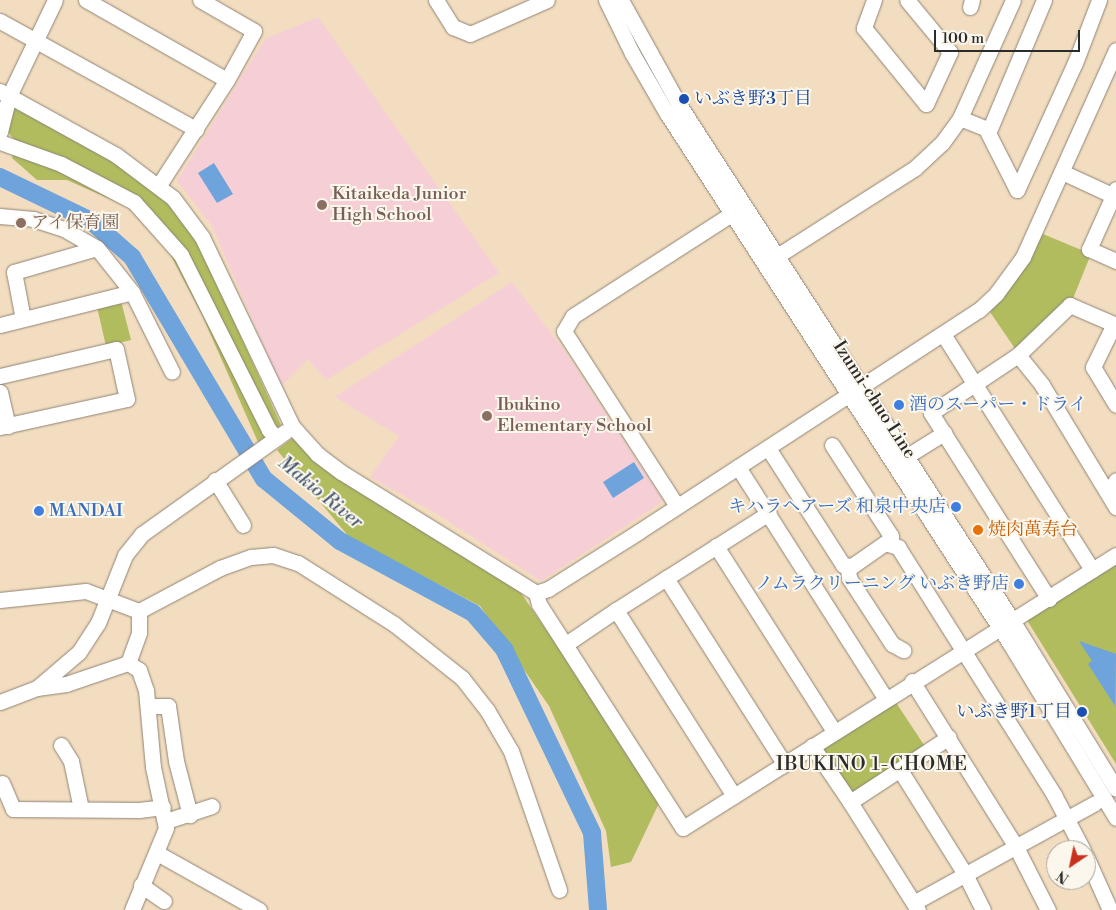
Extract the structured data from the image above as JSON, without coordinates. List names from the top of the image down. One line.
{"streets":{"street":["Izumi-chuo Line"]},"districts":["IBUKINO 1-CHOME"],"water":["Makio River"],"places":["いぶき野3丁目","Kitaikeda Junior High School","アイ保育園","酒のスーパー・ドライ","Ibukino Elementary School","キハラヘアーズ 和泉中央店","MANDAI","焼肉萬寿台","ノムラクリーニング いぶき野店","いぶき野1丁目"],"scale_bar":"100 m","north":"bottom left"}
